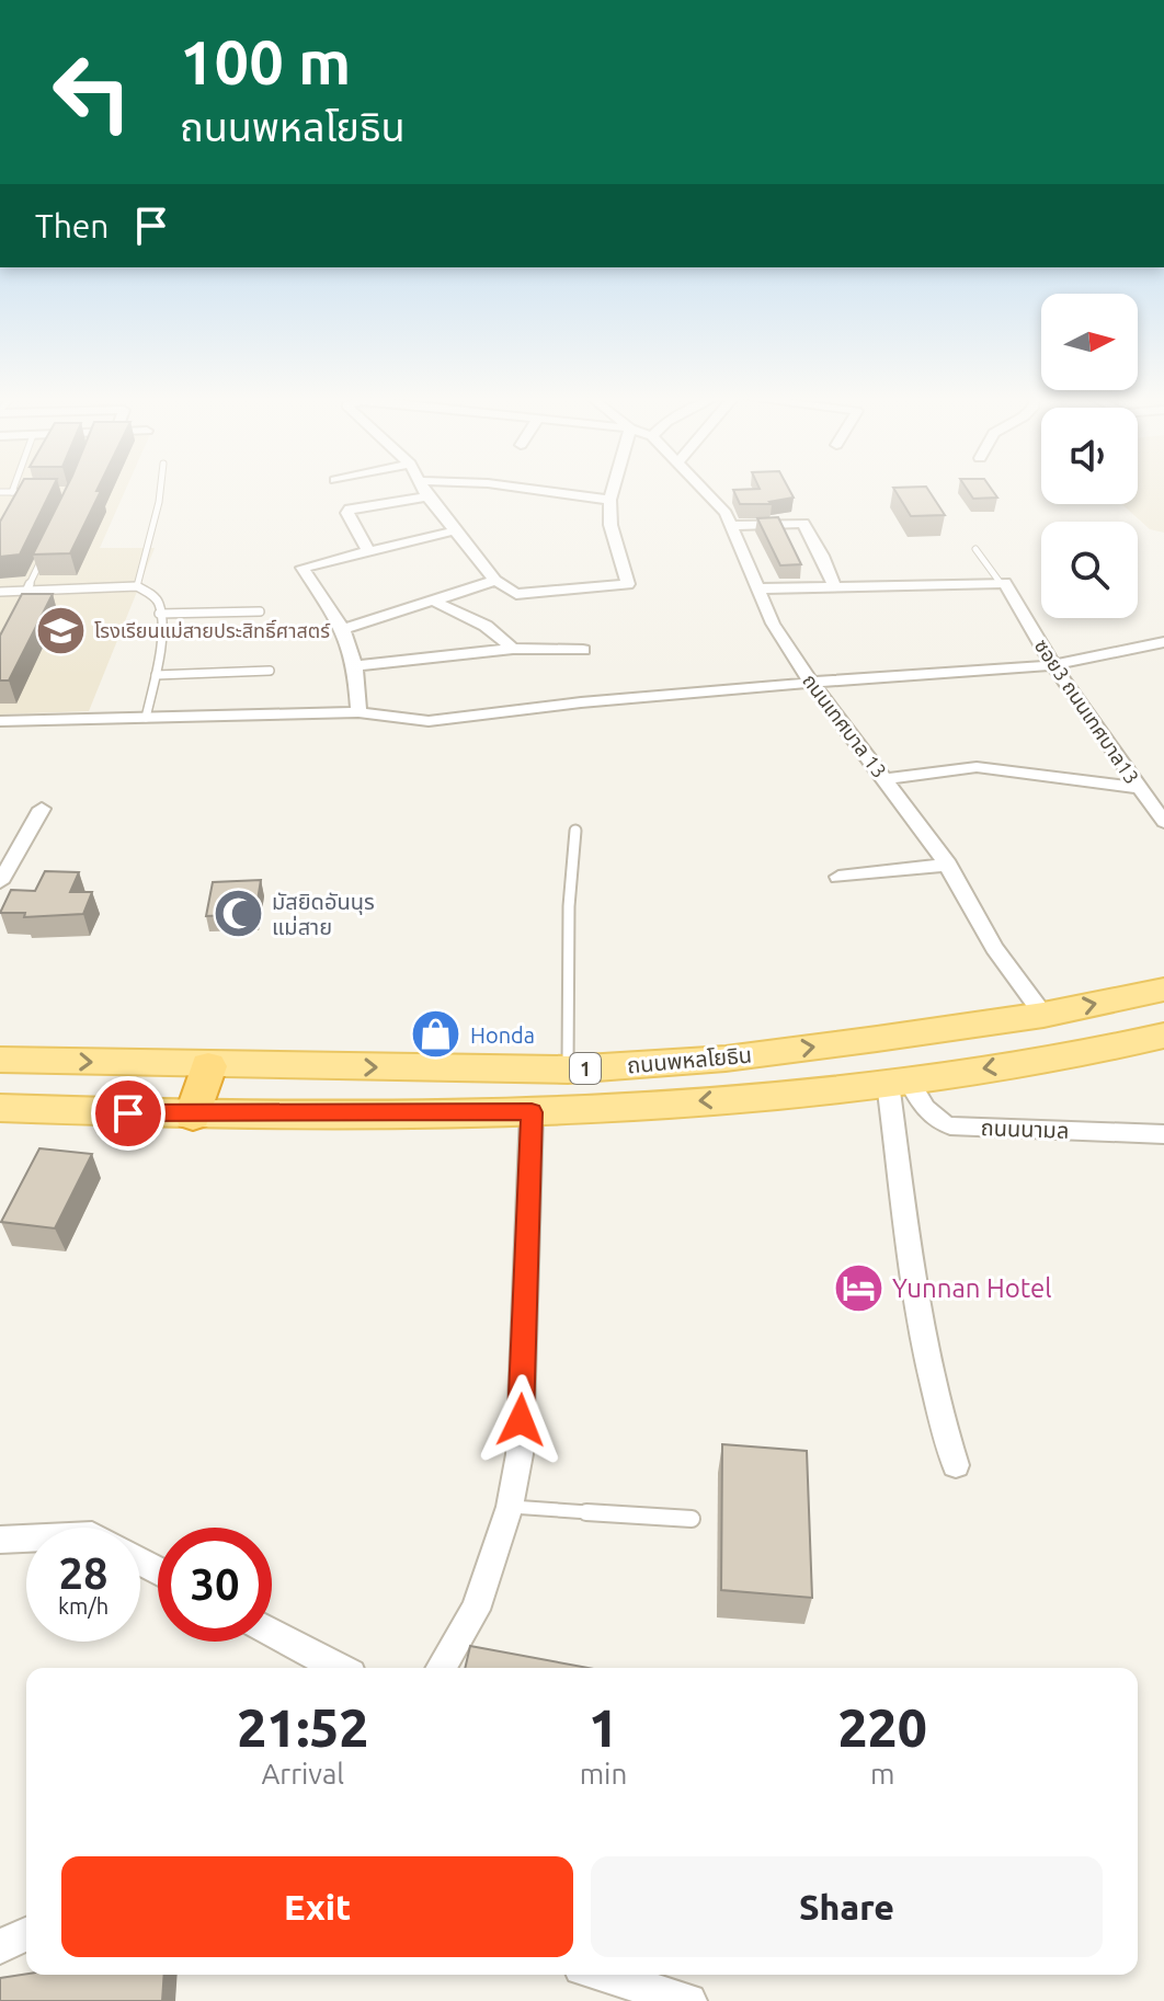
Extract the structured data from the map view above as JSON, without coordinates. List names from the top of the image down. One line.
{"streets":{"main road":["ถนนพหลโยธิน","1"],"street":["ซอย3 ถนนเทศบาล13","ถนนเทศบาล 13","ถนนนามล"]},"crossings":[["ถนนเทศบาล 13","ถนนพหลโยธิน"],["ถนนพหลโยธิน","ถนนนามล"]],"places":{"school or university":["โรงเรียนแม่สายประสิทธิ์ศาสตร์"],"mosque":["มัสยิดอันนุร แม่สาย"],"shop":["Honda"],"hotel":["Yunnan Hotel"]},"north":"right","page":{"turn":["100 m","ถนนพหลโยธิน"],"then":"Then","speed":"28 km/h","limit":"30","eta":["21:52","Arrival","1","min","220","m"],"buttons":["Exit","Share"]}}
